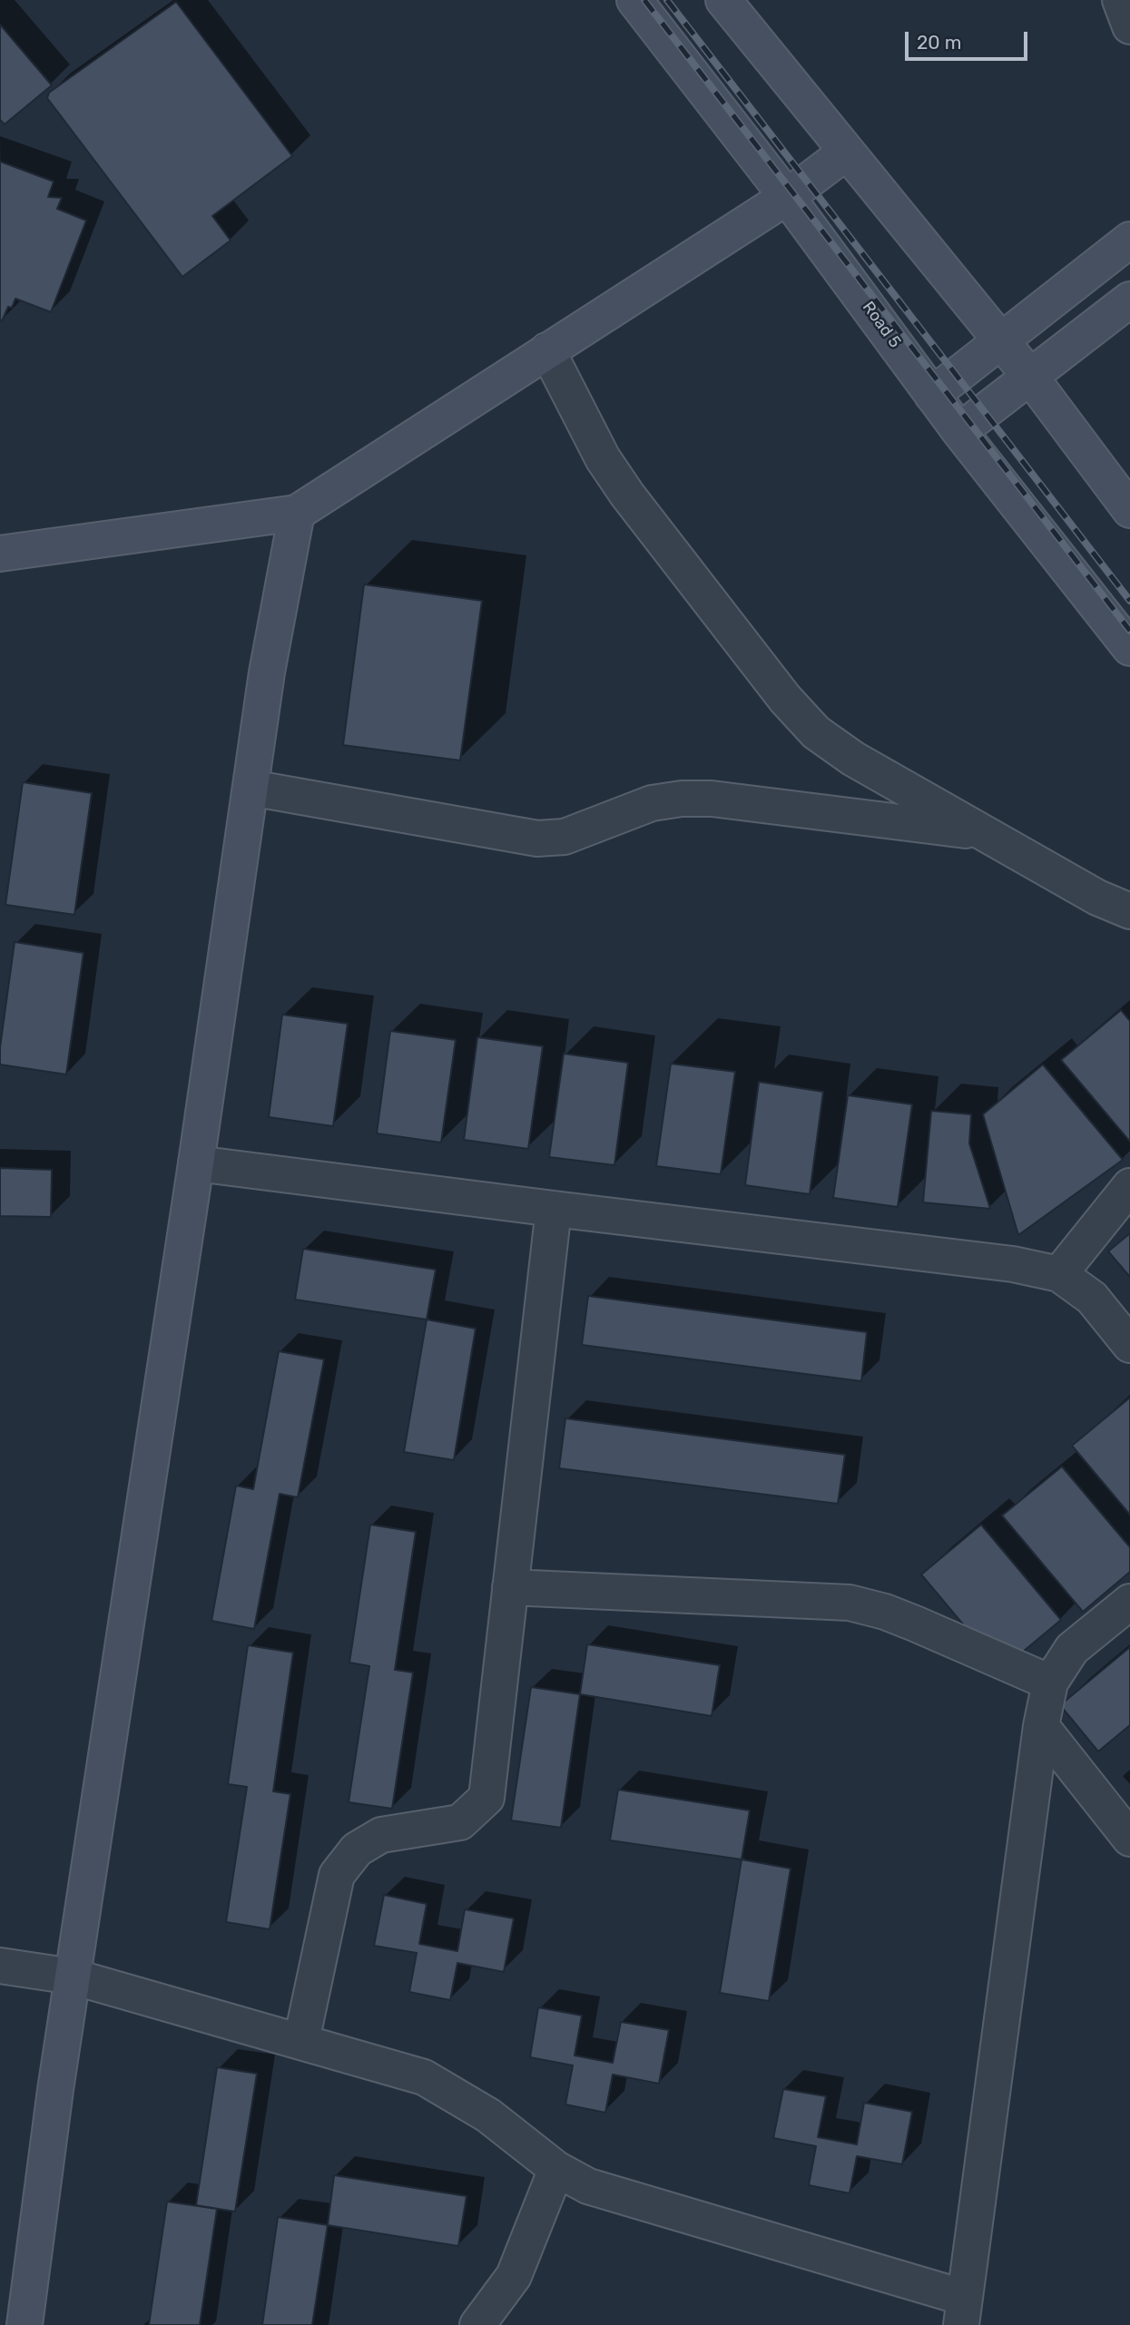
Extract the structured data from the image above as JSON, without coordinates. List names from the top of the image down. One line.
{"streets":{"street":["Road 5"]},"scale_bar":"20 m"}
